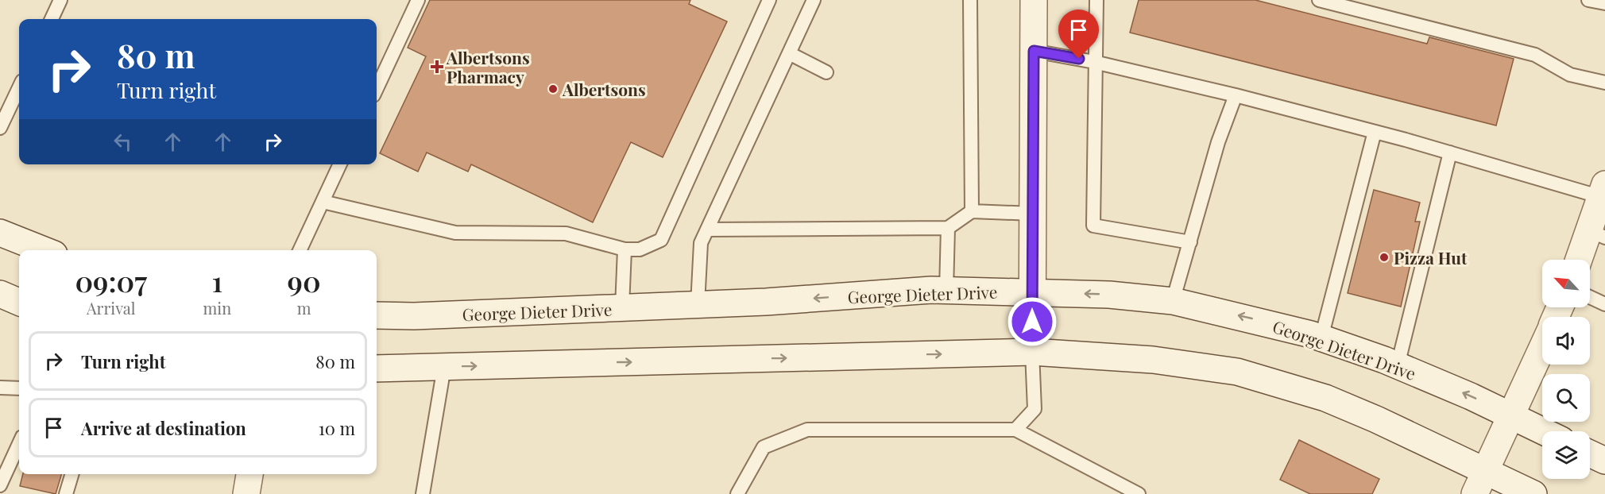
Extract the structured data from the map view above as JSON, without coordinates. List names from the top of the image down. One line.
{"streets":{"main road":["George Dieter Drive"]},"places":{"health":["Albertsons Pharmacy"],"other":["Albertsons","Pizza Hut"]},"north":"top left","page":{"turn":["80 m","Turn right"],"eta":["09:07","Arrival","1","min","90","m"],"list":[{"name":"Turn right","value":"80 m"},{"name":"Arrive at destination","value":"10 m"}]}}
